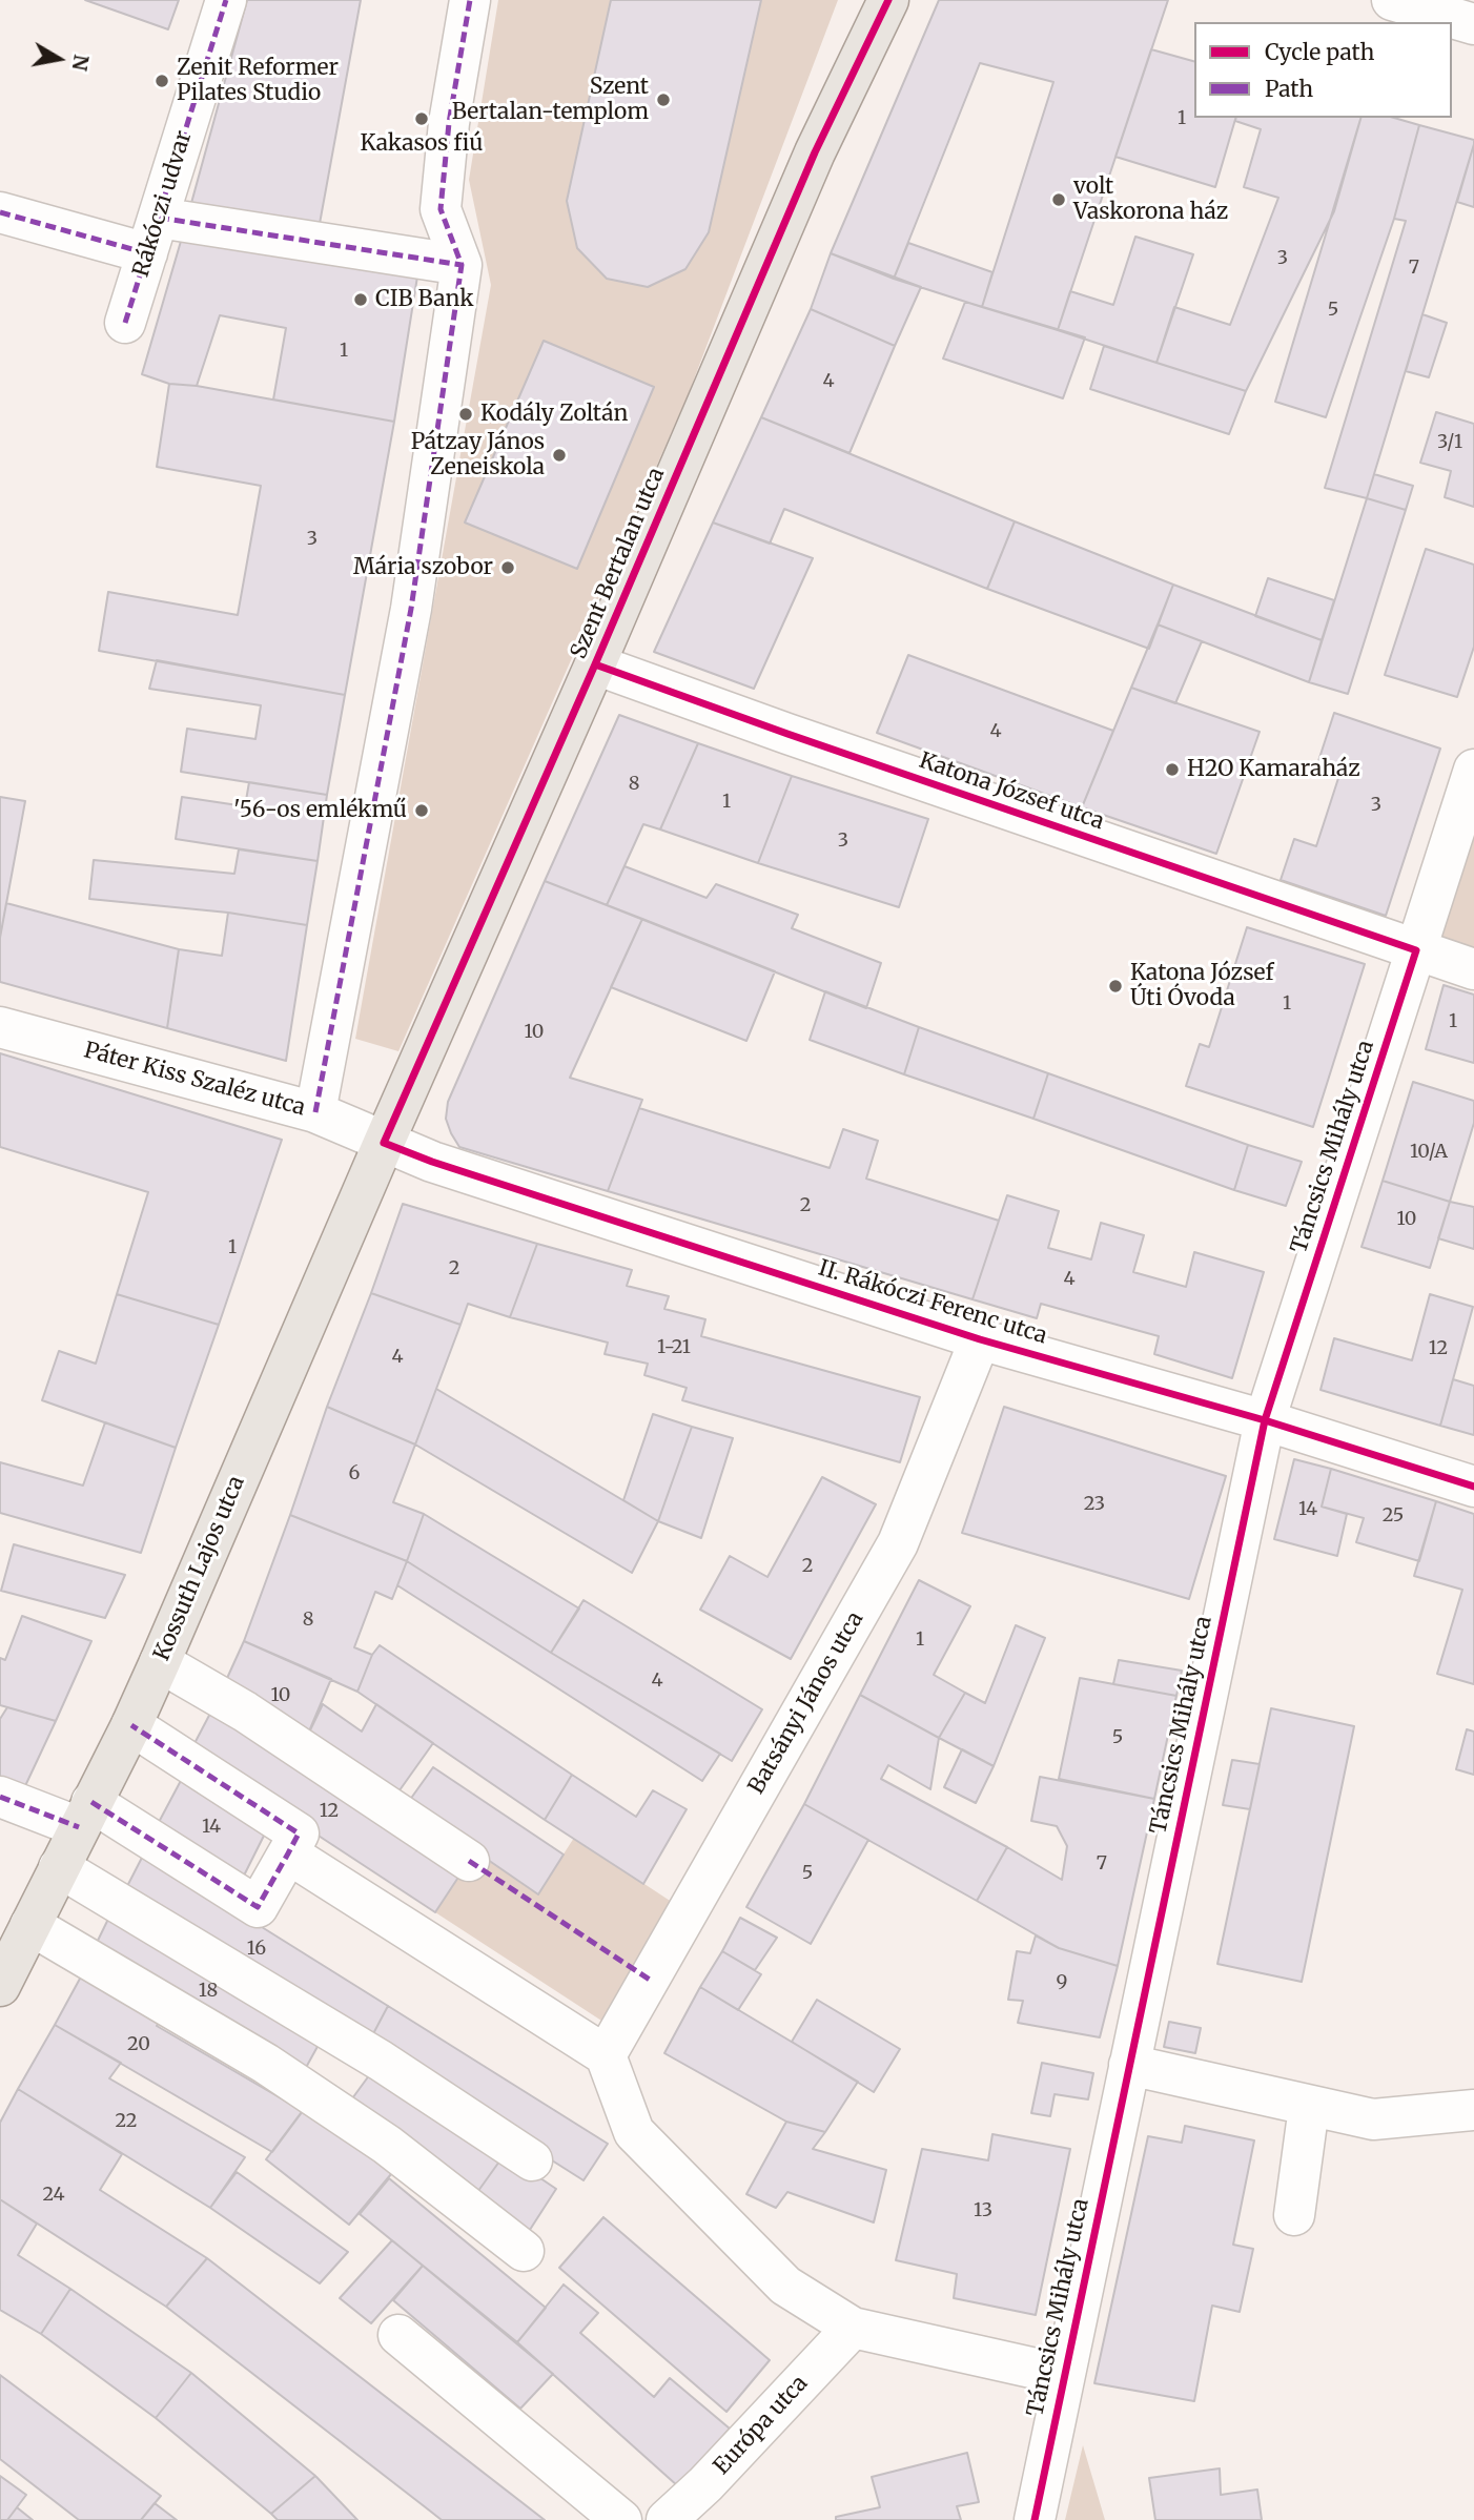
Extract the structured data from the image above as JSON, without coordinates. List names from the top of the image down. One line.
{"streets":{"main road":["Szent Bertalan utca","Kossuth Lajos utca"],"street":["Rákóczi udvar","Katona József utca","Páter Kiss Szaléz utca","Táncsics Mihály utca","II. Rákóczi Ferenc utca","Batsányi János utca","Európa utca"]},"crossings":[["Szent Bertalan utca","Katona József utca"],["Szent Bertalan utca","Páter Kiss Szaléz utca"],["Szent Bertalan utca","II. Rákóczi Ferenc utca"],["Szent Bertalan utca","Kossuth Lajos utca"],["Katona József utca","Táncsics Mihály utca"],["Páter Kiss Szaléz utca","II. Rákóczi Ferenc utca"],["Páter Kiss Szaléz utca","Kossuth Lajos utca"],["Táncsics Mihály utca","II. Rákóczi Ferenc utca"],["II. Rákóczi Ferenc utca","Kossuth Lajos utca"],["II. Rákóczi Ferenc utca","Batsányi János utca"]],"places":["Zenit Reformer Pilates Studio","Szent Bertalan-templom","Kakasos fiú","volt Vaskorona ház","CIB Bank","Kodály Zoltán","Pátzay János Zeneiskola","Mária szobor","H2O Kamaraház","'56-os emlékmű","Katona József Úti Óvoda"],"house_numbers":["1","3","7","5","1","4","3/1","3","4","8","1","3","3","1","1","10","10/A","2","10","1","2","4","1-21","12","4","6","23","14","25","2","8","1","4","10","5","12","14","7","5","16","9","18","20","22","24","13"],"legend":["Cycle path","Path"],"north":"right"}
